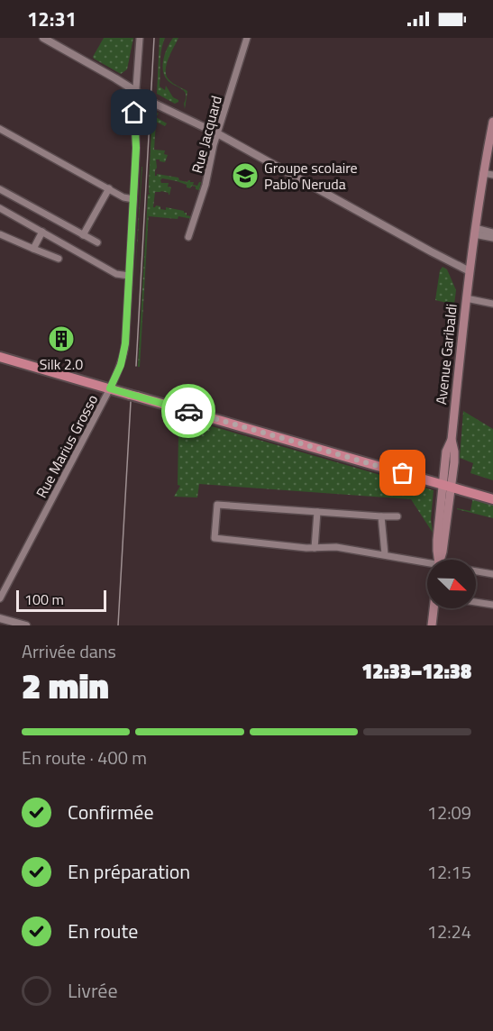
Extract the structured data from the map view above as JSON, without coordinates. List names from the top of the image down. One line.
{"streets":{"main road":["Avenue Garibaldi"],"street":["Rue Jacquard","Rue Marius Grosso"]},"places":{"school or university":["Groupe scolaire Pablo Neruda"],"building":["Silk 2.0"]},"scale_bar":"100 m","north":"bottom right","page":{"status":"12:31","scale":"100 m","heading":["2 min","Arrivée dans","12:33–12:38"],"bar":"En route · 400 m","list":[["Confirmée","12:09"],["En préparation","12:15"],["En route","12:24"],"Livrée"]}}
